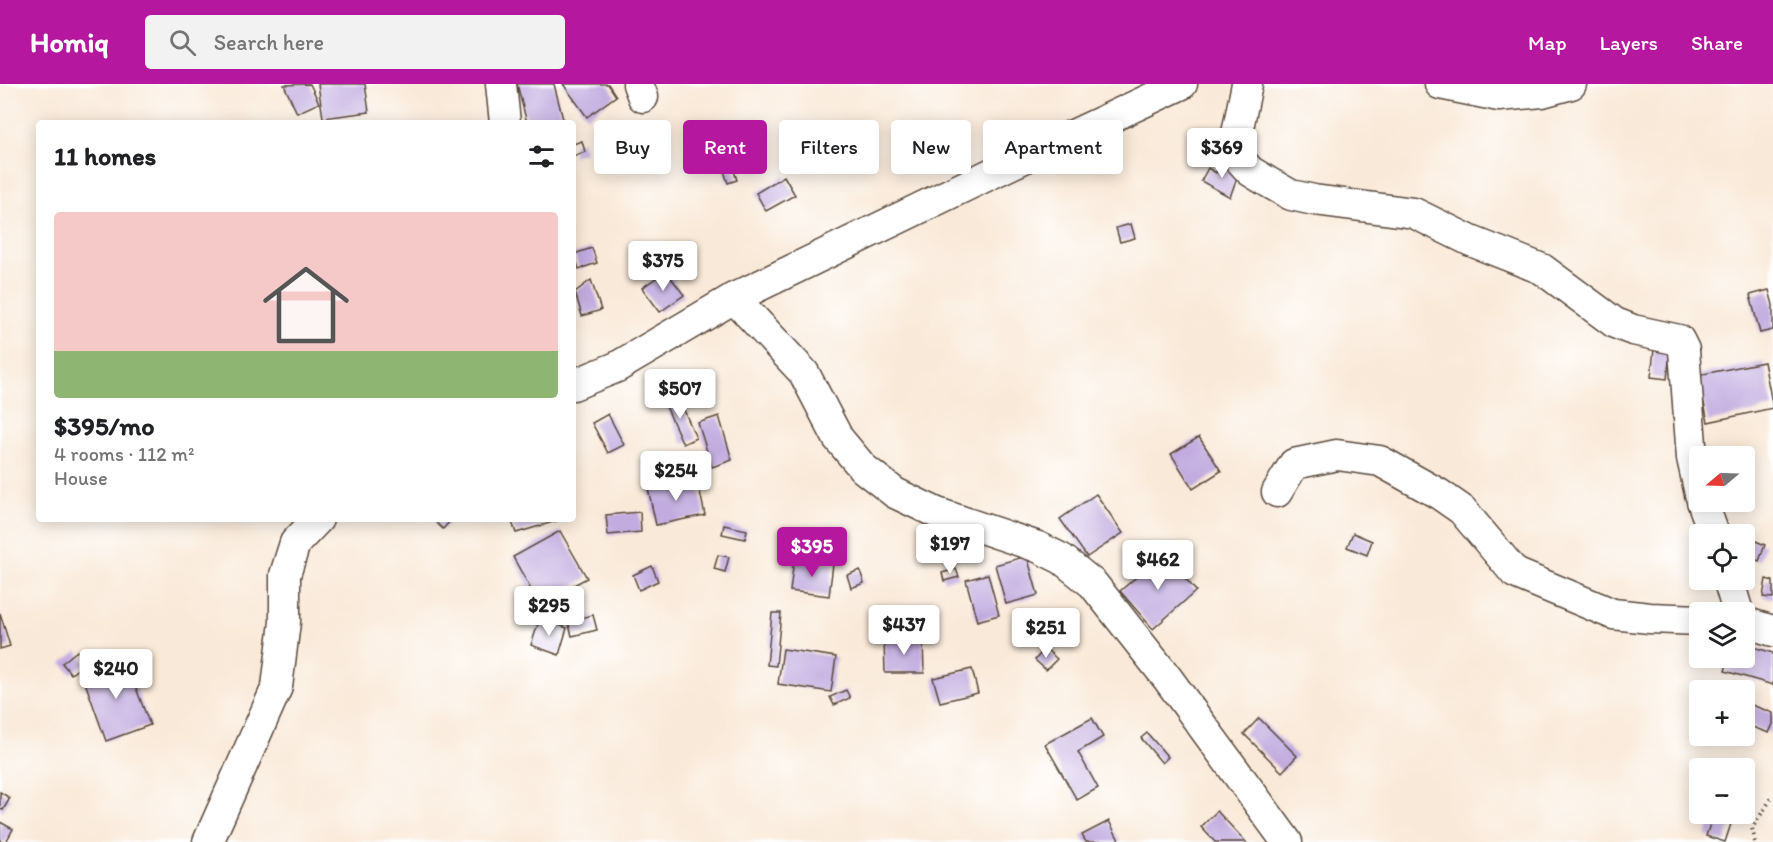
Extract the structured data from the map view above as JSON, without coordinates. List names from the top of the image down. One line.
{"north":"left","page":{"header":"Homiq","search":"Search here","nav":["Map","Layers","Share"],"chip":["Buy","Rent","Filters","New","Apartment"],"heading":"11 homes","price":["$369","$375","$507","$254","$197","$395","$462","$295","$437","$251","$240"],"list":[{"name":"$395/mo","note":"4 rooms · 112 m² · House"}],"map_buttons":["+","−"]}}
